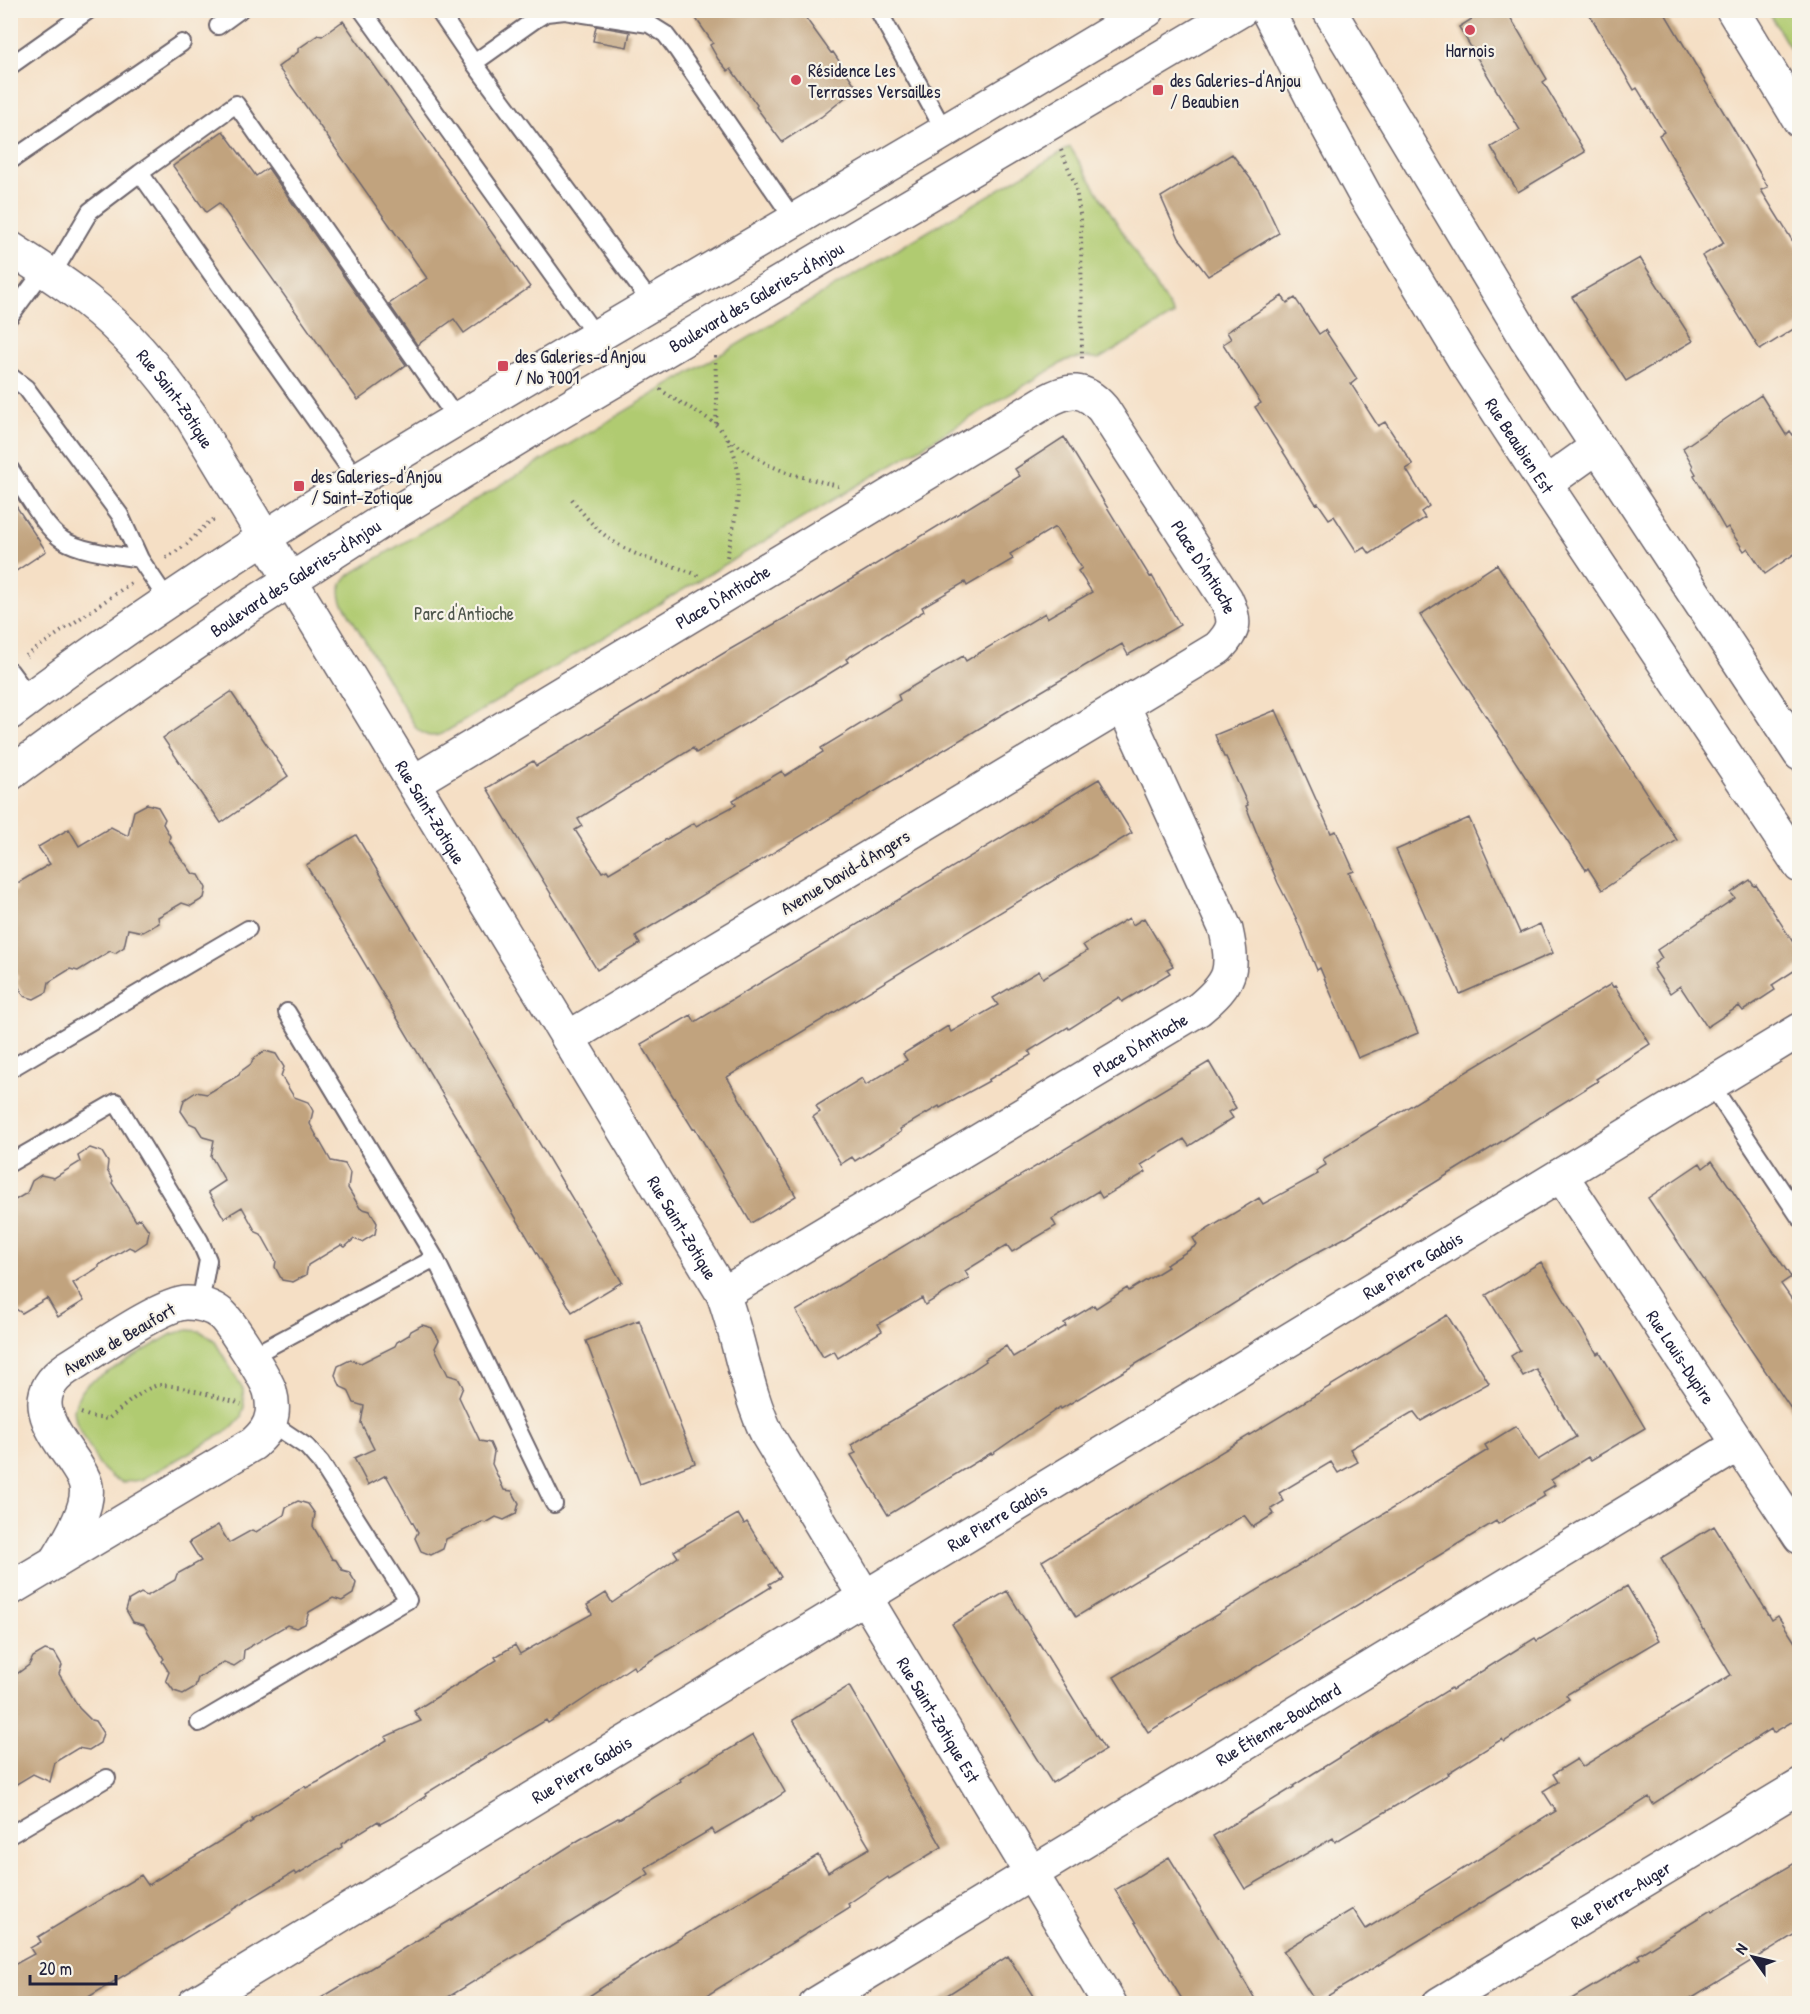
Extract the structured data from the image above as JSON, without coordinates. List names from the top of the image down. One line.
{"streets":{"street":["Boulevard des Galeries-d'Anjou","Rue Saint-Zotique","Rue Beaubien Est","Place D'Antioche","Avenue David-d'Angers","Rue Pierre Gadois","Avenue de Beaufort","Rue Louis-Dupire","Rue Saint-Zotique Est","Rue Étienne-Bouchard","Rue Pierre-Auger"]},"crossings":[["Boulevard des Galeries-d'Anjou","Rue Saint-Zotique"],["Rue Saint-Zotique","Place D'Antioche"],["Rue Saint-Zotique","Avenue David-d'Angers"],["Rue Saint-Zotique","Rue Saint-Zotique Est"],["Place D'Antioche","Avenue David-d'Angers"],["Rue Pierre Gadois","Rue Louis-Dupire"],["Rue Pierre Gadois","Rue Saint-Zotique Est"],["Rue Louis-Dupire","Rue Étienne-Bouchard"],["Rue Saint-Zotique Est","Rue Étienne-Bouchard"]],"parks":["Parc d'Antioche"],"places":{"other":["Harnois","Résidence Les Terrasses Versailles"],"transit":["des Galeries-d'Anjou / Beaubien","des Galeries-d'Anjou / No 7001","des Galeries-d'Anjou / Saint-Zotique"]},"scale_bar":"20 m","north":"top left"}
